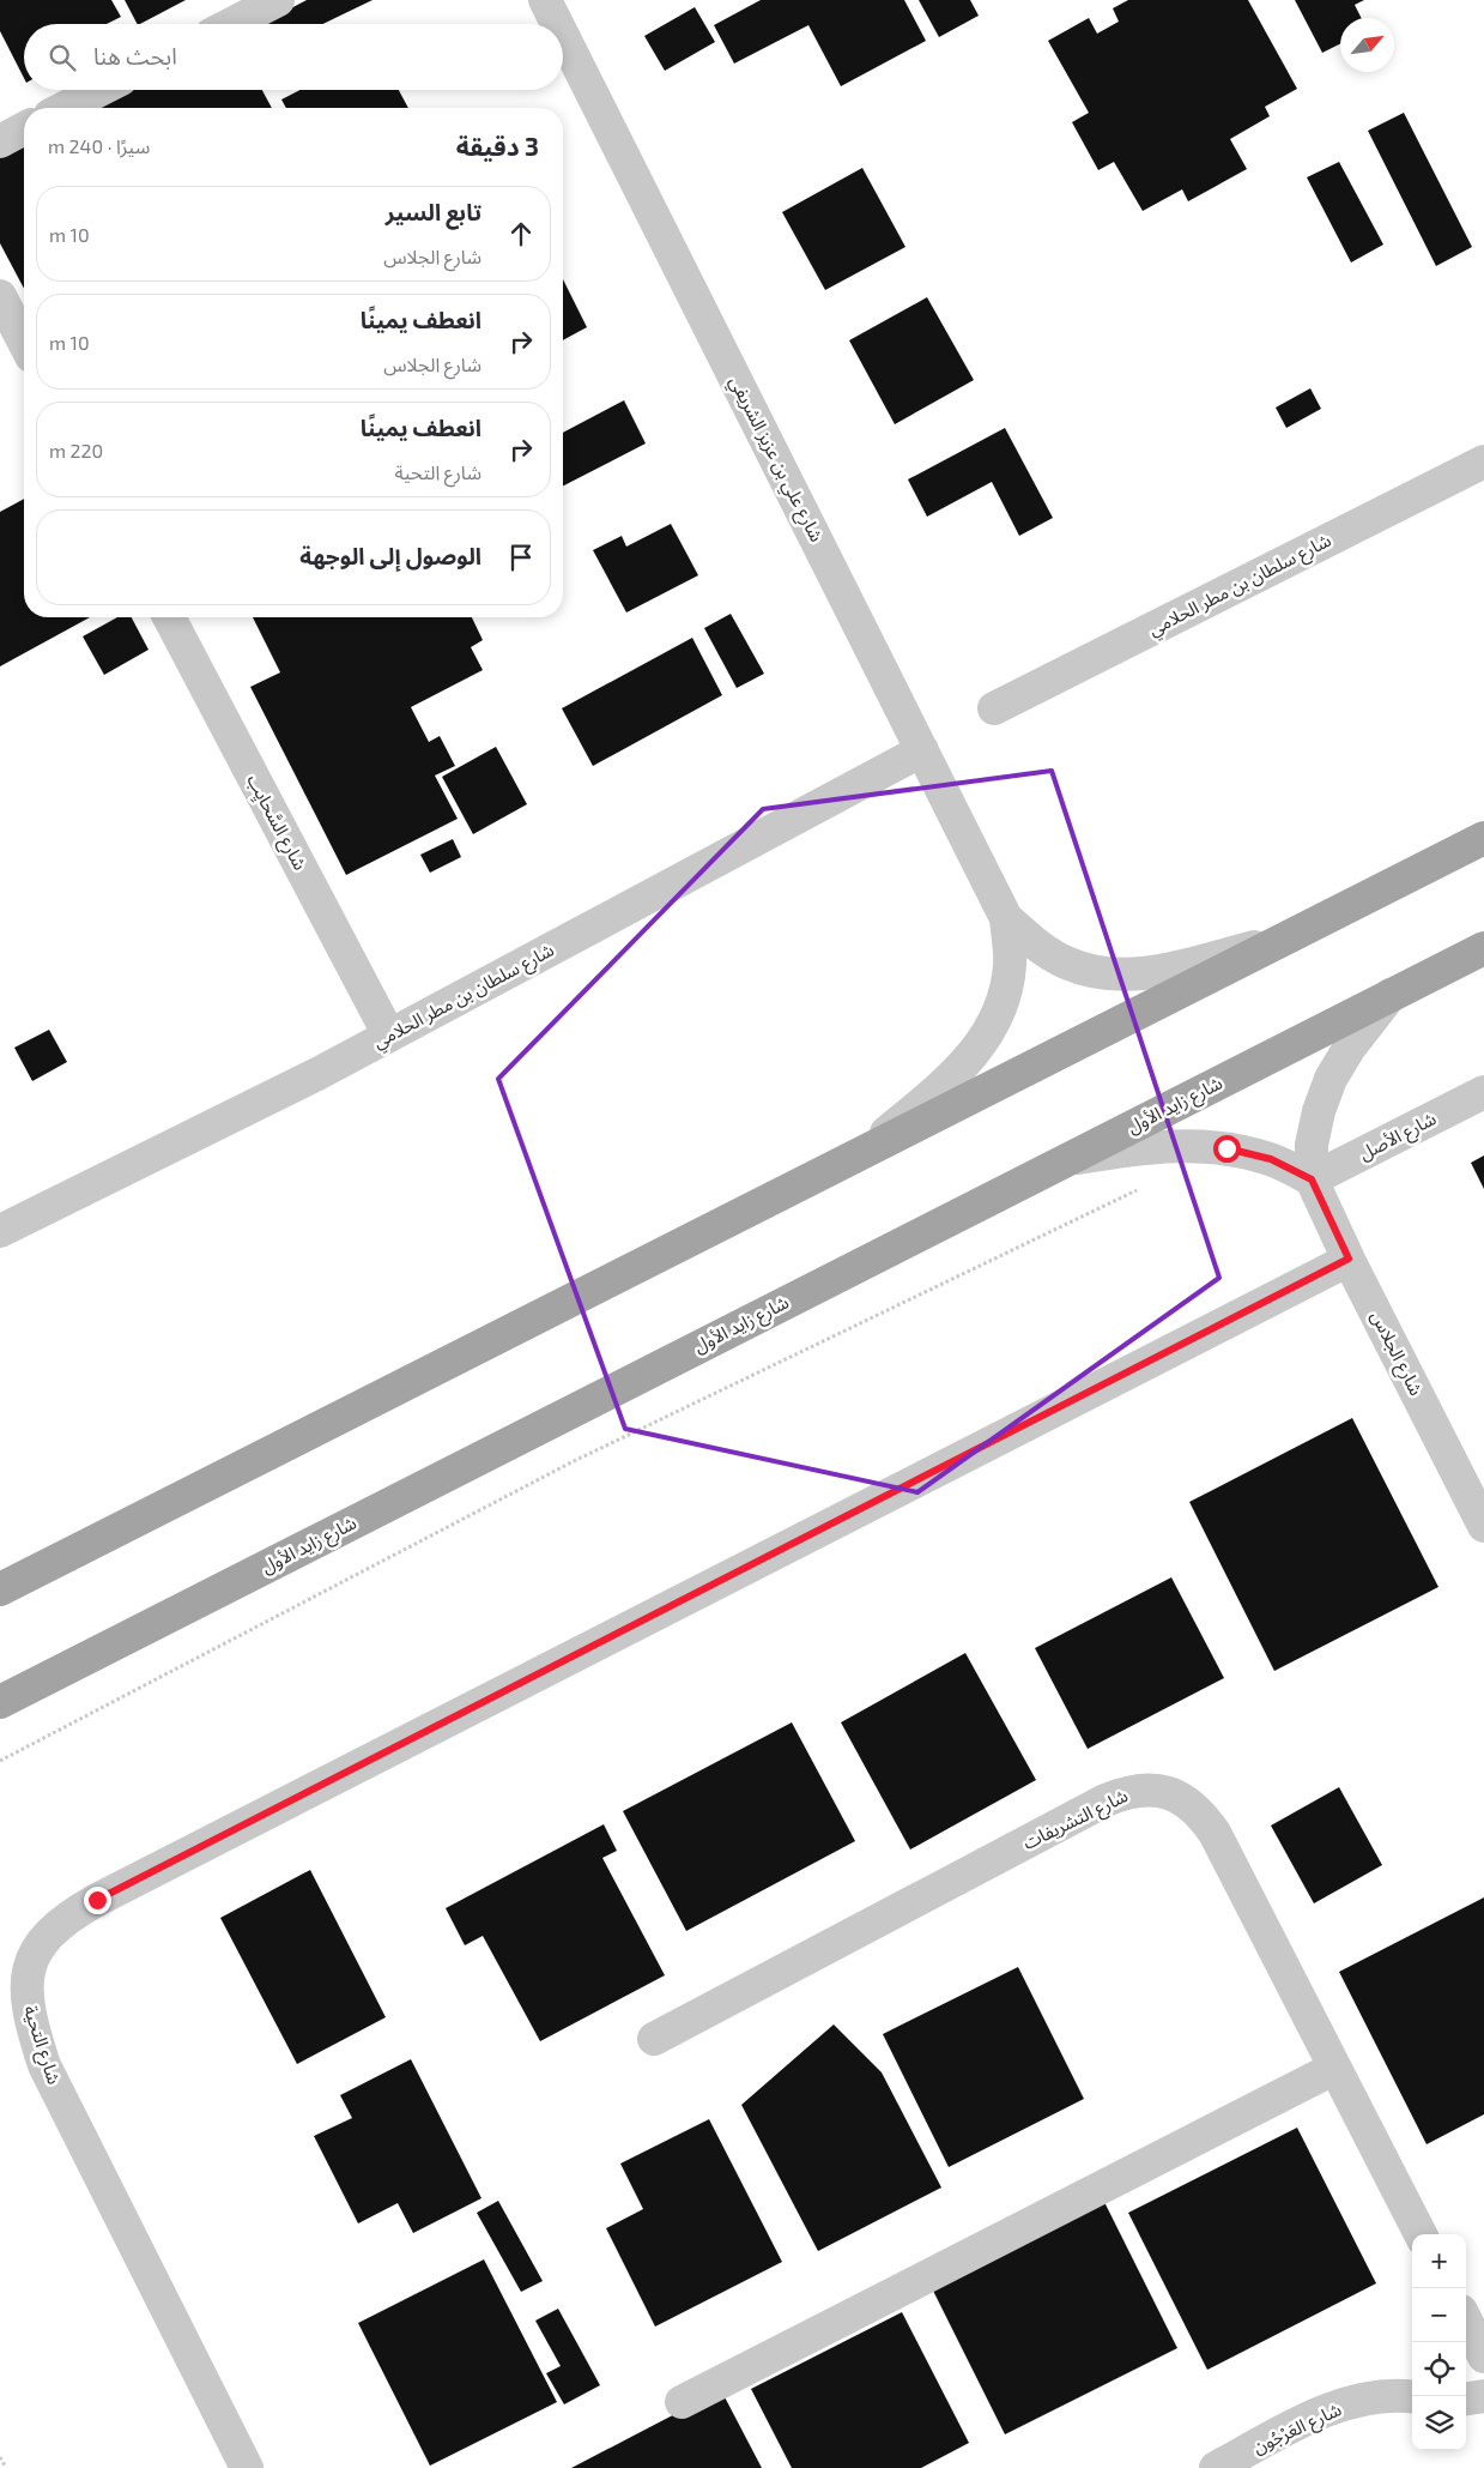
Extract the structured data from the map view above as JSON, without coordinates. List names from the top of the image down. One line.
{"streets":{"main road":["شارع زايد الأول"],"street":["شارع علي بن عزيز الشريفي","شارع سلطان بن مطر الحلامي","شارع السَّحايِب","شارع الأصل","شارع الجلاس","شارع التشريفات","شارع التحية","شارع العَرْجُون"]},"crossings":[["شارع علي بن عزيز الشريفي","شارع سلطان بن مطر الحلامي"],["شارع سلطان بن مطر الحلامي","شارع السَّحايِب"],["شارع زايد الأول","شارع الجلاس"],["شارع الأصل","شارع الجلاس"],["شارع الجلاس","شارع التحية"]],"north":"top right","page":{"search":"ابحث هنا","heading":["3 دقيقة","سيرًا · 240 m"],"list":[["تابع السير","شارع الجلاس","10 m"],["انعطف يمينًا","شارع الجلاس","10 m"],["انعطف يمينًا","شارع التحية","220 m"],"الوصول إلى الوجهة"],"map_buttons":["+","−"]}}
